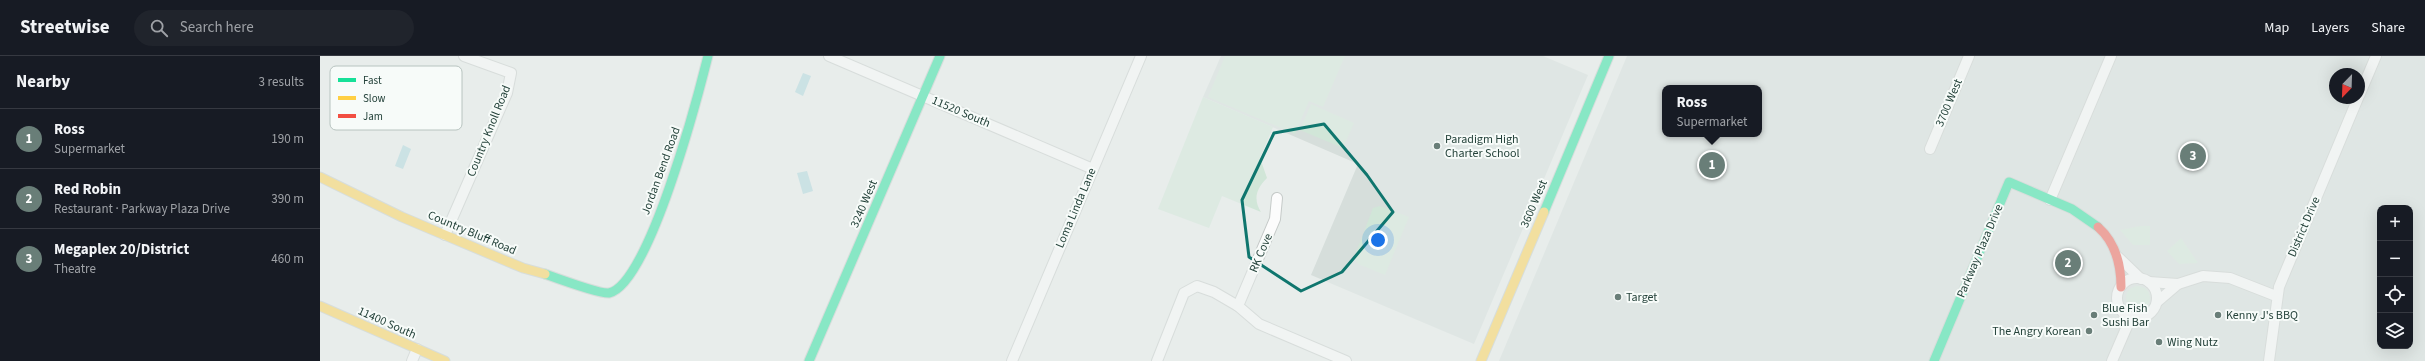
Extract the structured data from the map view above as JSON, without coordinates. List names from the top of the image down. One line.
{"streets":{"street":["3700 West","11520 South","Country Knoll Road","Jordan Bend Road","3240 West","3600 West","Loma Linda Lane","District Drive","Country Bluff Road","Parkway Plaza Drive","RK Cove","11400 South"]},"crossings":[["11520 South","3240 West"],["11520 South","Loma Linda Lane"],["Country Knoll Road","Country Bluff Road"],["Jordan Bend Road","Country Bluff Road"]],"places":["Paradigm High Charter School","Target","Blue Fish Sushi Bar","Kenny J's BBQ","The Angry Korean","Wing Nutz"],"legend":["Fast","Slow","Jam"],"north":"bottom left","page":{"header":"Streetwise","search":"Search here","nav":["Map","Layers","Share"],"heading":["Nearby","3 results"],"popup":["Ross","Supermarket"],"list":[{"mark":"1","name":"Ross","note":"Supermarket","value":"190 m"},{"mark":"2","name":"Red Robin","note":"Restaurant · Parkway Plaza Drive","value":"390 m"},{"mark":"3","name":"Megaplex 20/District","note":"Theatre","value":"460 m"}],"pins":["3","1","2"],"map_buttons":["+","−"]}}
